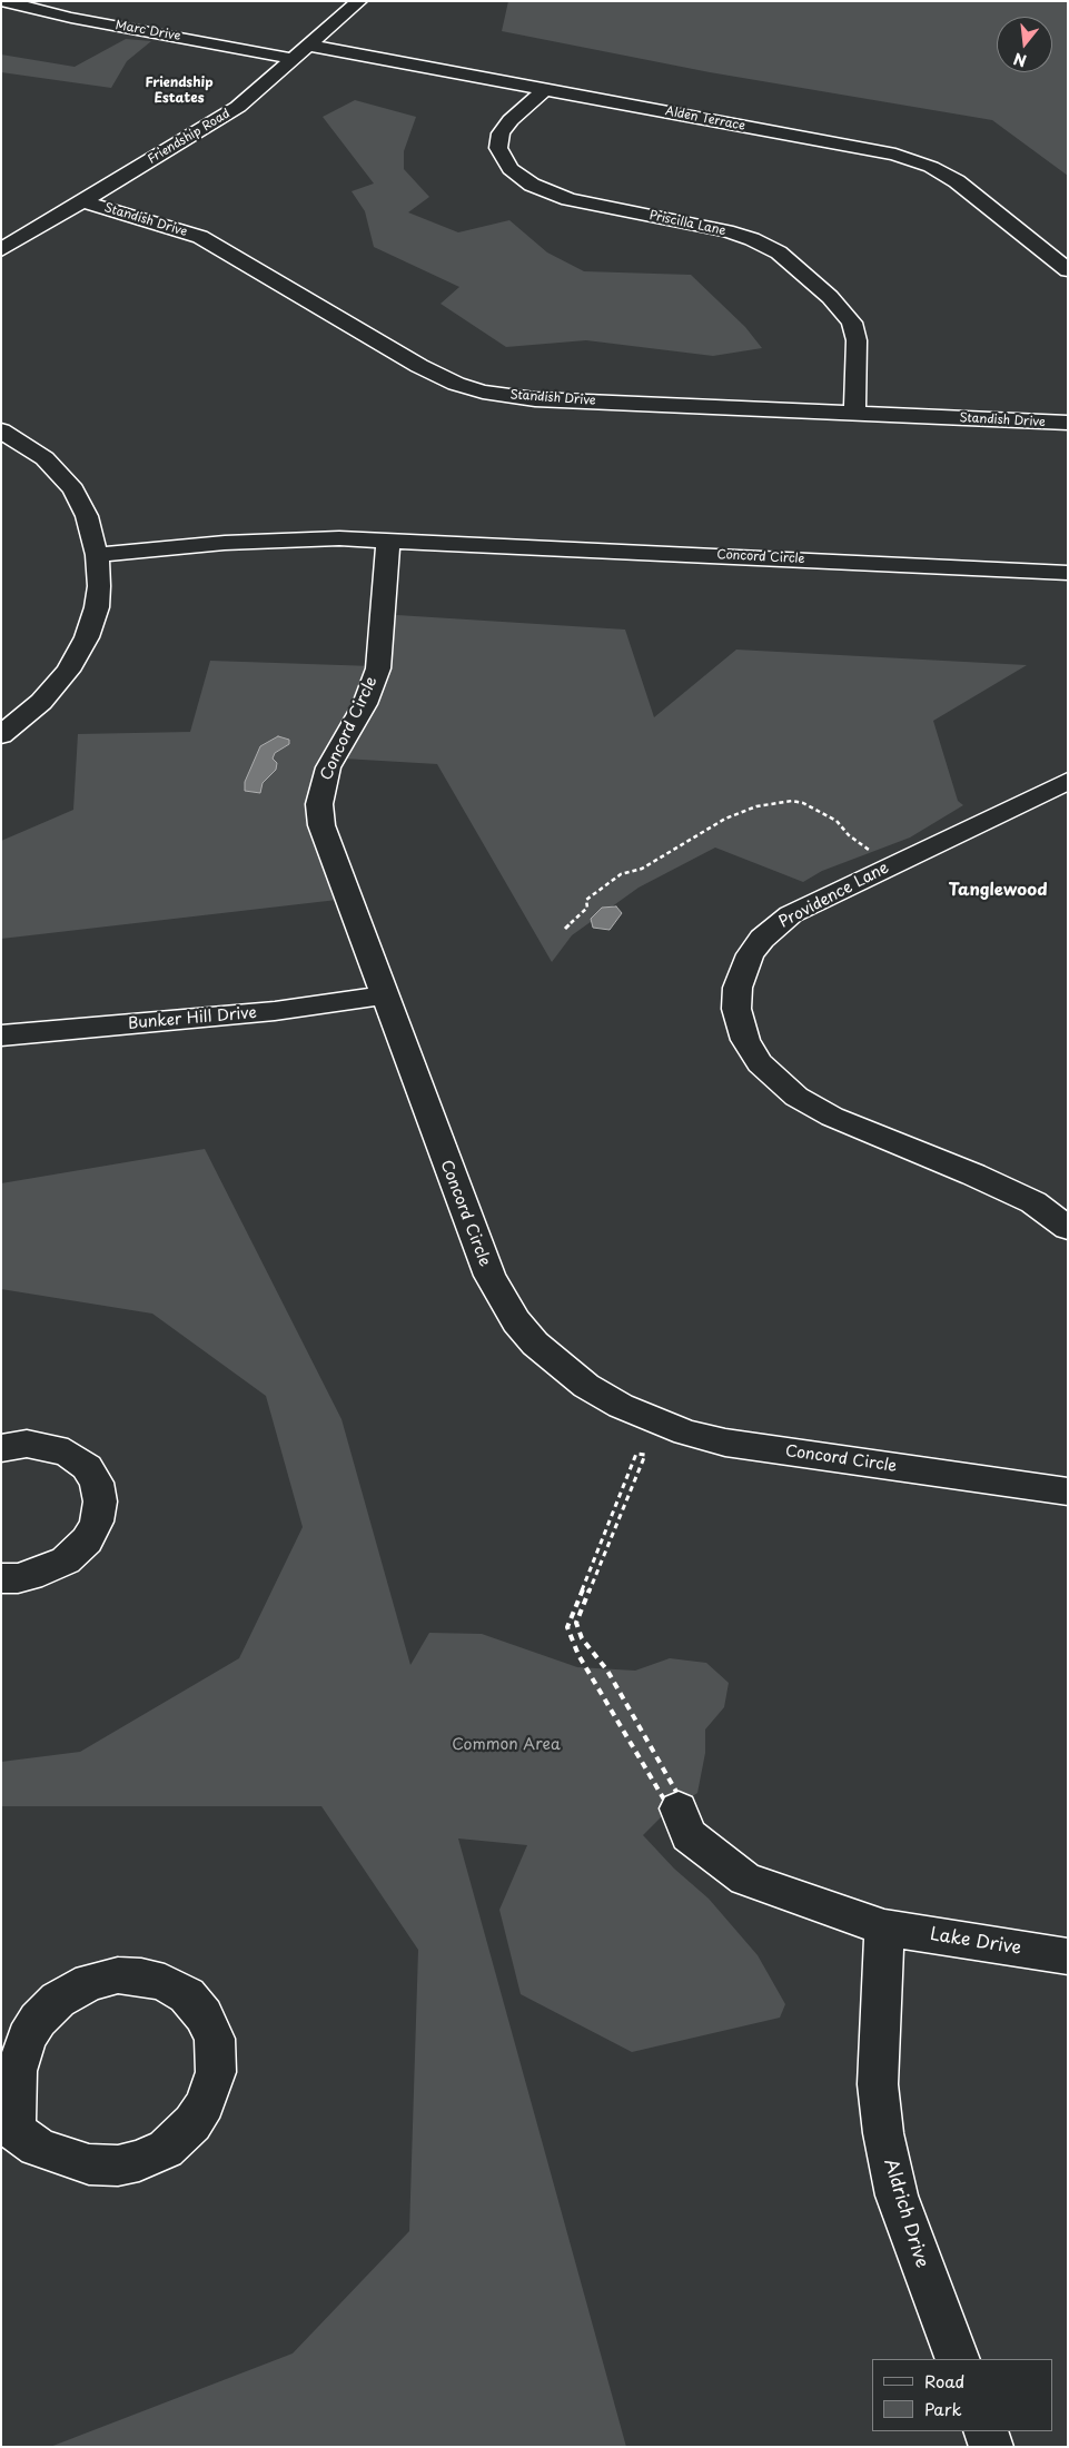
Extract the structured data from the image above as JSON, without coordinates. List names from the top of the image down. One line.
{"streets":{"street":["Marc Drive","Alden Terrace","Friendship Road","Standish Drive","Priscilla Lane","Concord Circle","Providence Lane","Bunker Hill Drive","Lake Drive","Aldrich Drive"]},"crossings":[["Marc Drive","Friendship Road"],["Alden Terrace","Friendship Road"],["Alden Terrace","Priscilla Lane"],["Friendship Road","Standish Drive"],["Standish Drive","Priscilla Lane"],["Concord Circle","Bunker Hill Drive"],["Lake Drive","Aldrich Drive"]],"districts":["Friendship Estates","Tanglewood"],"parks":["Common Area"],"legend":["Road","Park"],"north":"bottom"}
